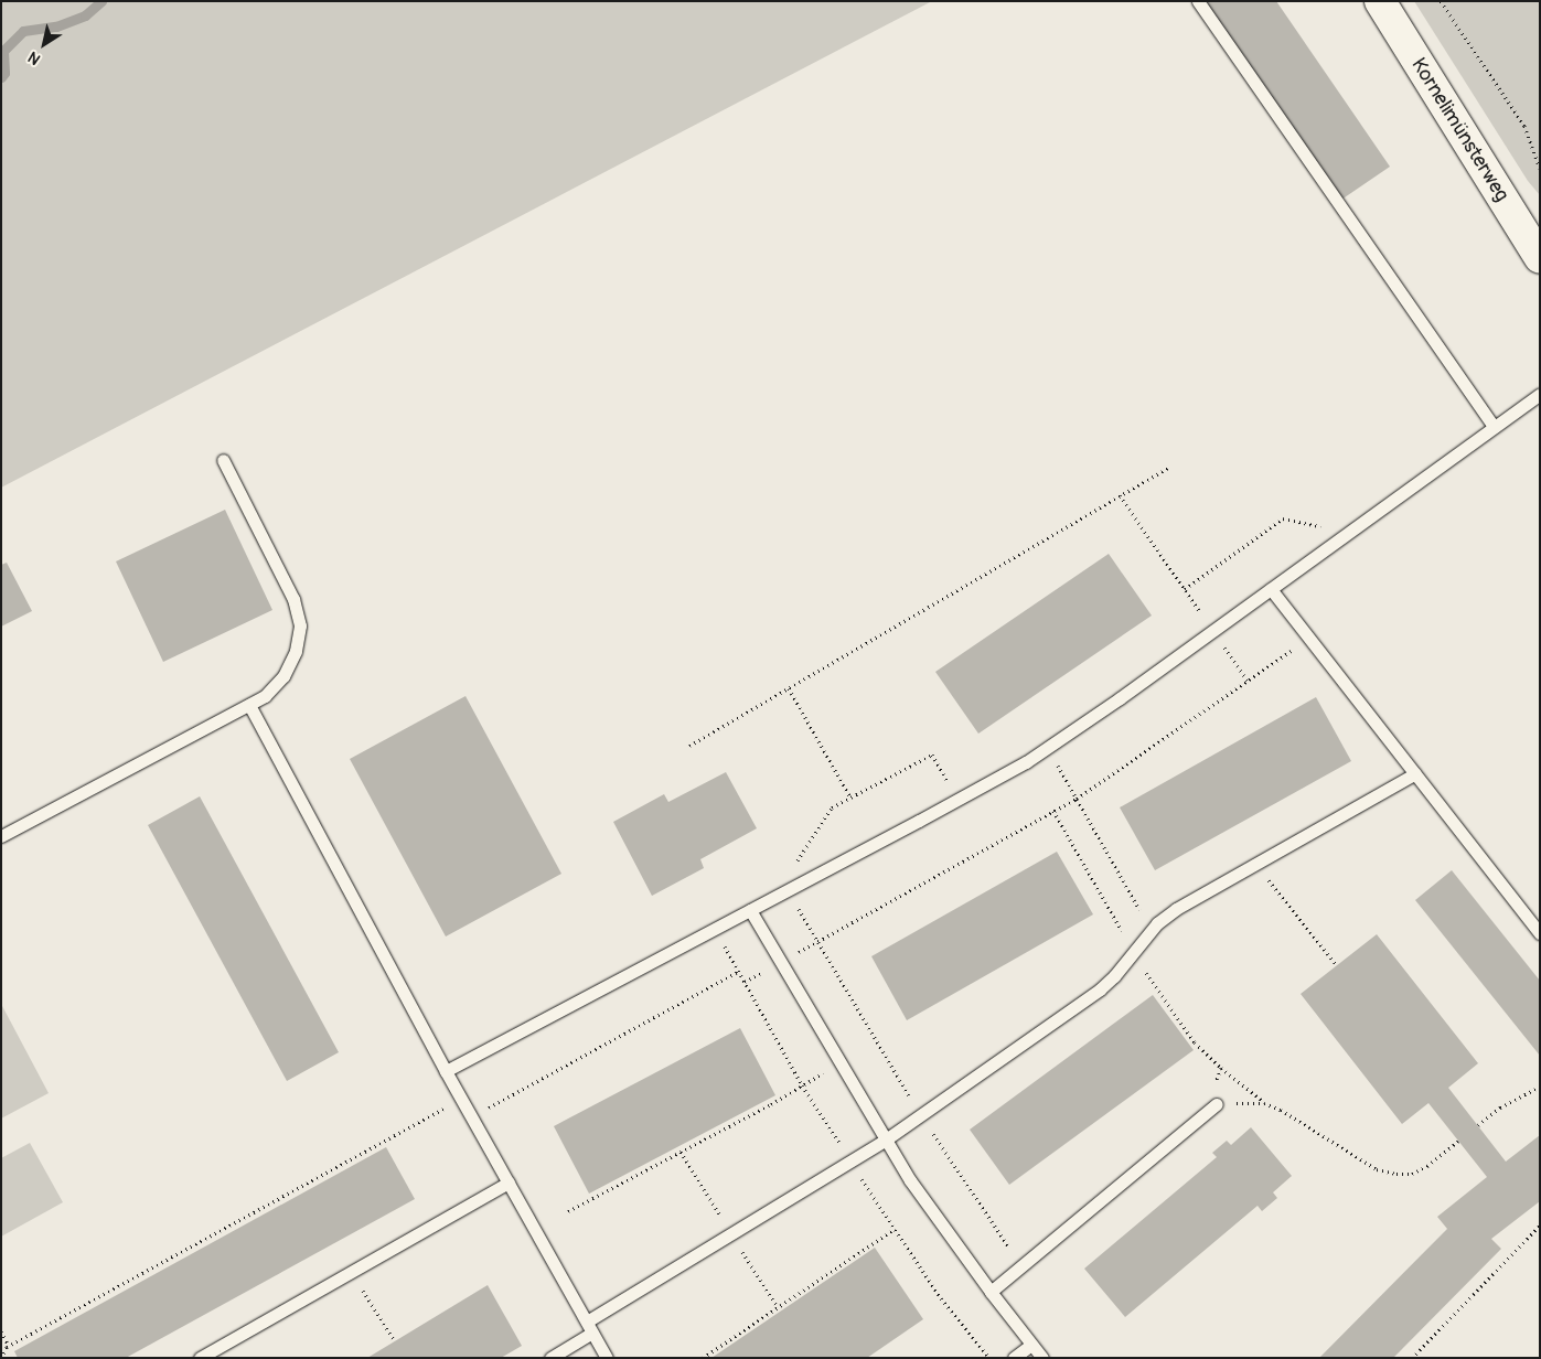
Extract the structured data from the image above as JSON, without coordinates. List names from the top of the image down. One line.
{"streets":{"street":["Kornelimünsterweg"]},"north":"bottom left"}
